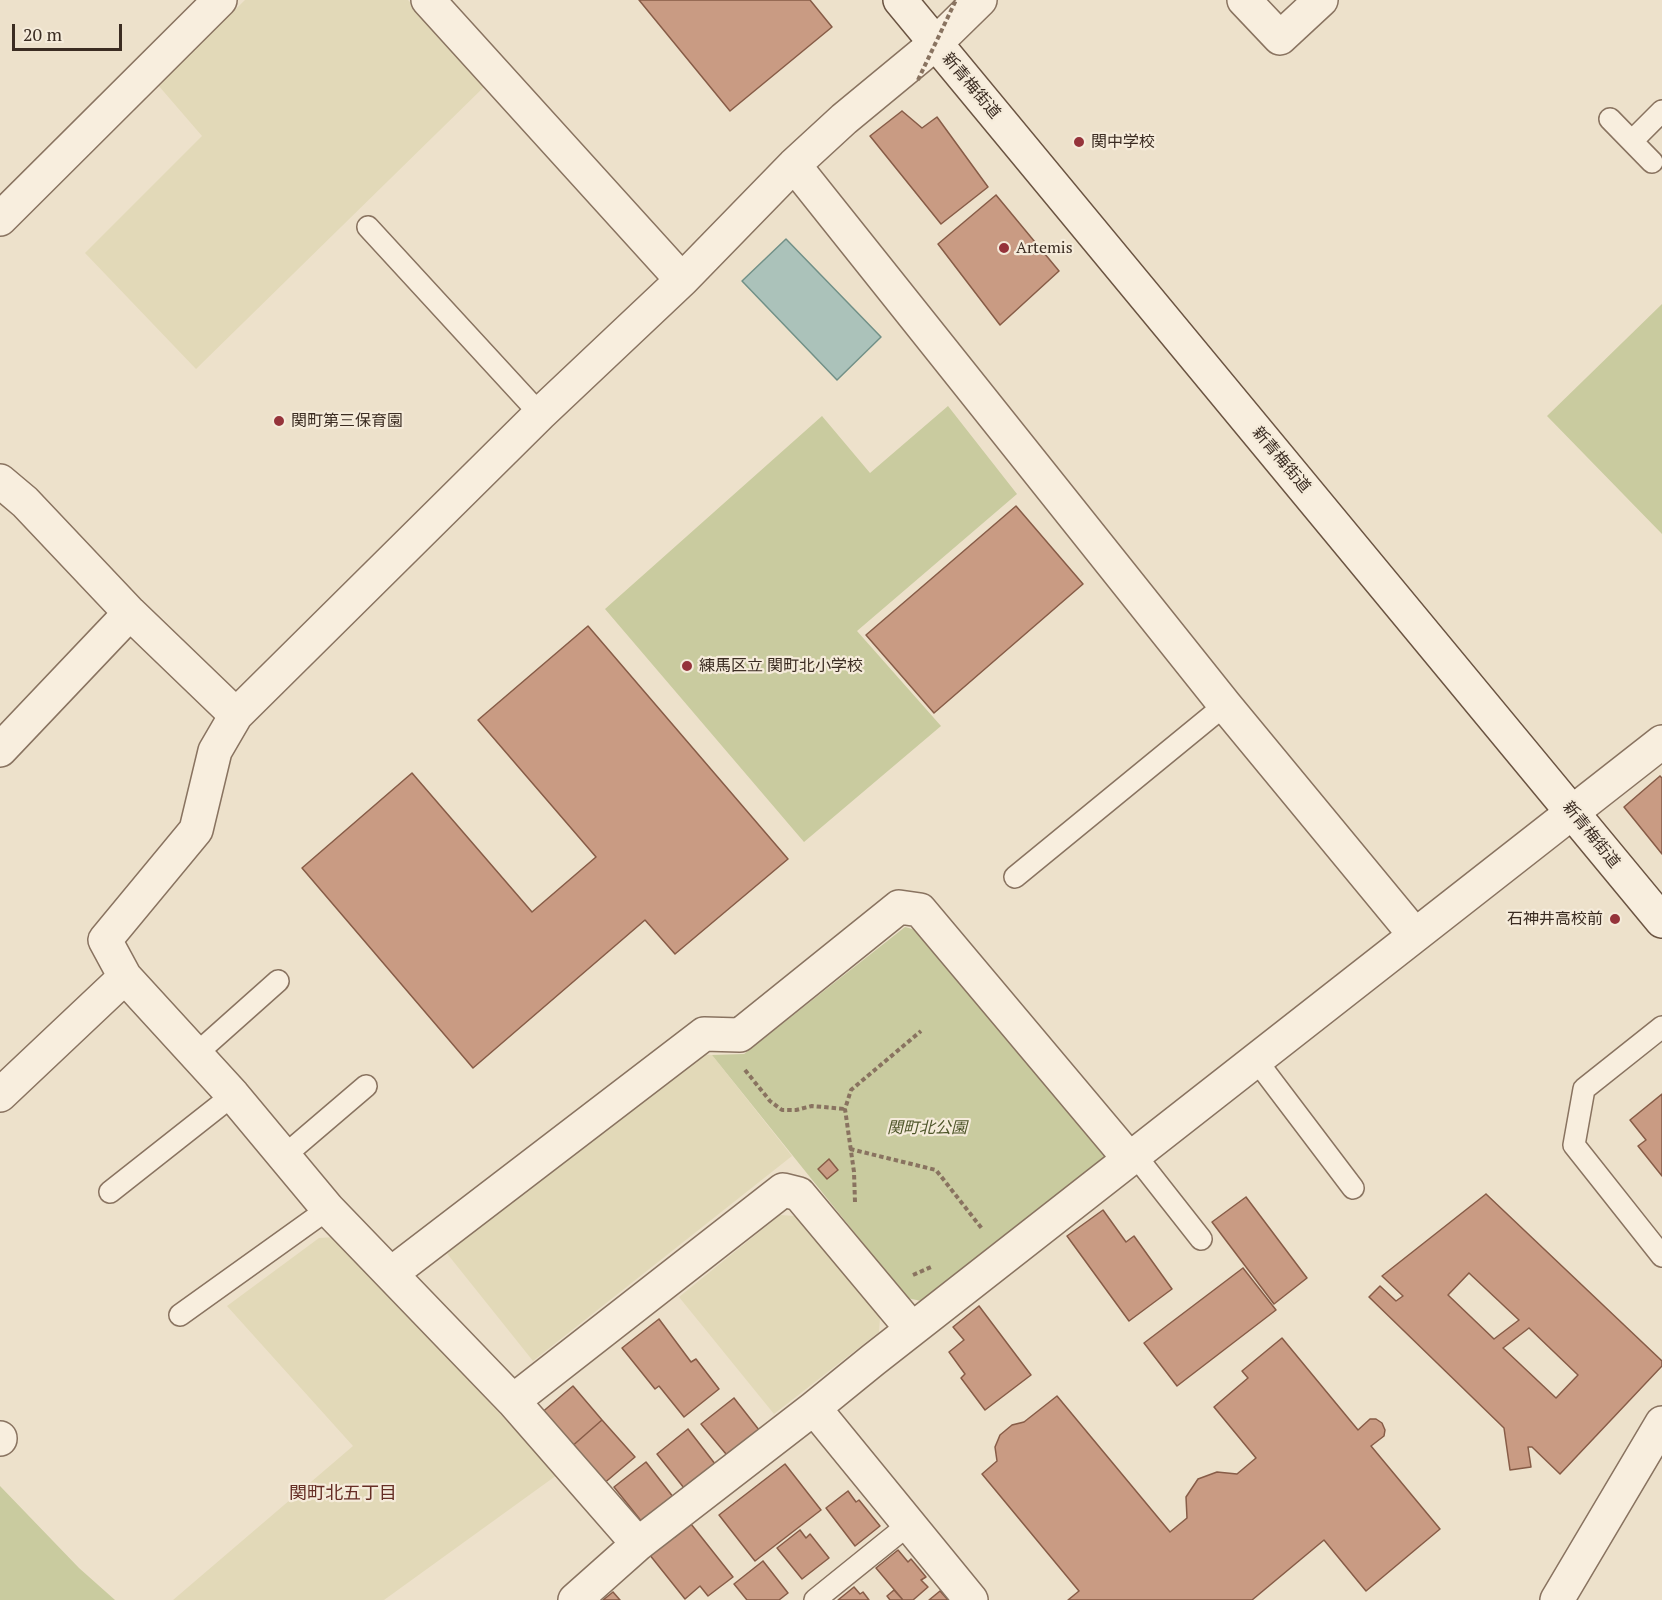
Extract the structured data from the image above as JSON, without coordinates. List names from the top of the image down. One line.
{"streets":{"street":["新青梅街道"]},"districts":["関町北五丁目"],"parks":["関町北公園"],"places":["関中学校","Artemis","関町第三保育園","練馬区立 関町北小学校","石神井高校前"],"scale_bar":"20 m"}
